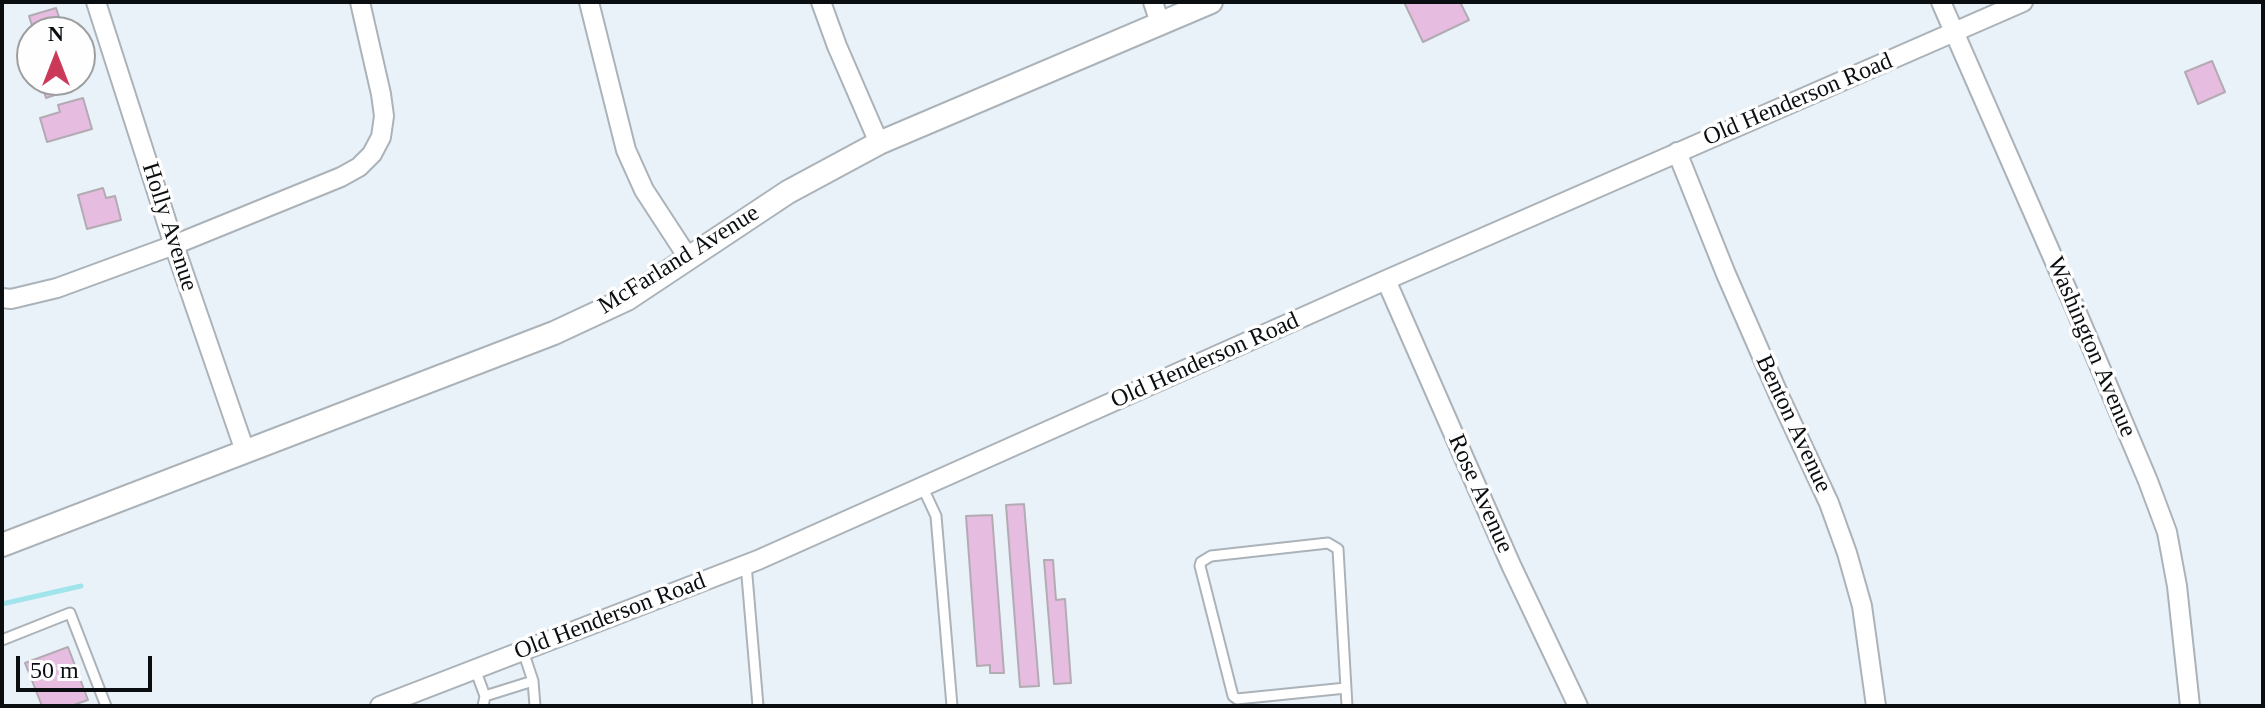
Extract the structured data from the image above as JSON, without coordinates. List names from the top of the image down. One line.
{"streets":{"street":["Old Henderson Road","Holly Avenue","McFarland Avenue","Washington Avenue","Benton Avenue","Rose Avenue"]},"crossings":[["Old Henderson Road","Washington Avenue"],["Old Henderson Road","Benton Avenue"],["Old Henderson Road","Rose Avenue"],["Holly Avenue","McFarland Avenue"]],"scale_bar":"50 m","north":"top"}
